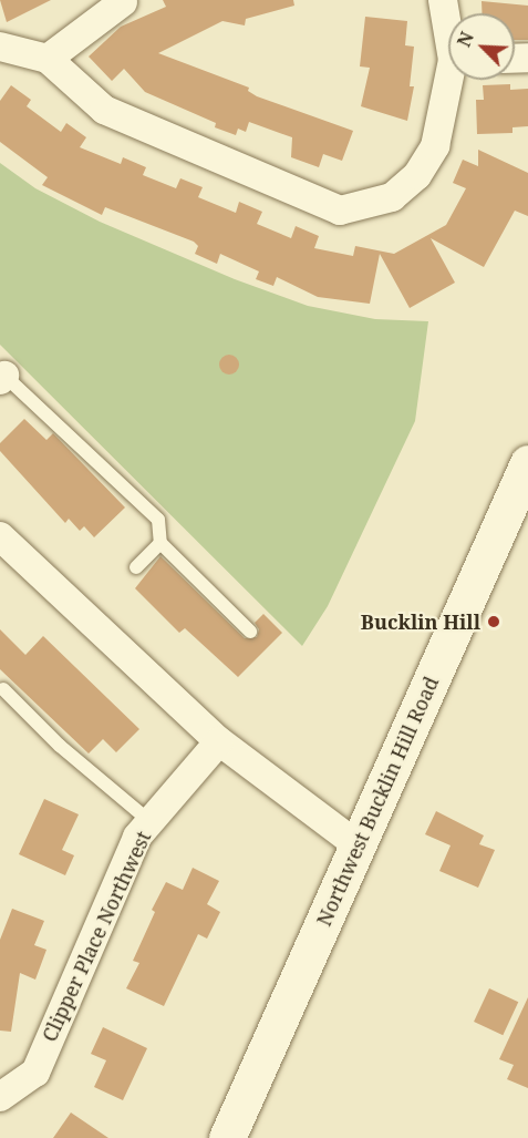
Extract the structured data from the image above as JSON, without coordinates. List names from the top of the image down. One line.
{"streets":{"main road":["Northwest Bucklin Hill Road"],"street":["Clipper Place Northwest"]},"places":["Bucklin Hill"],"north":"top left"}
